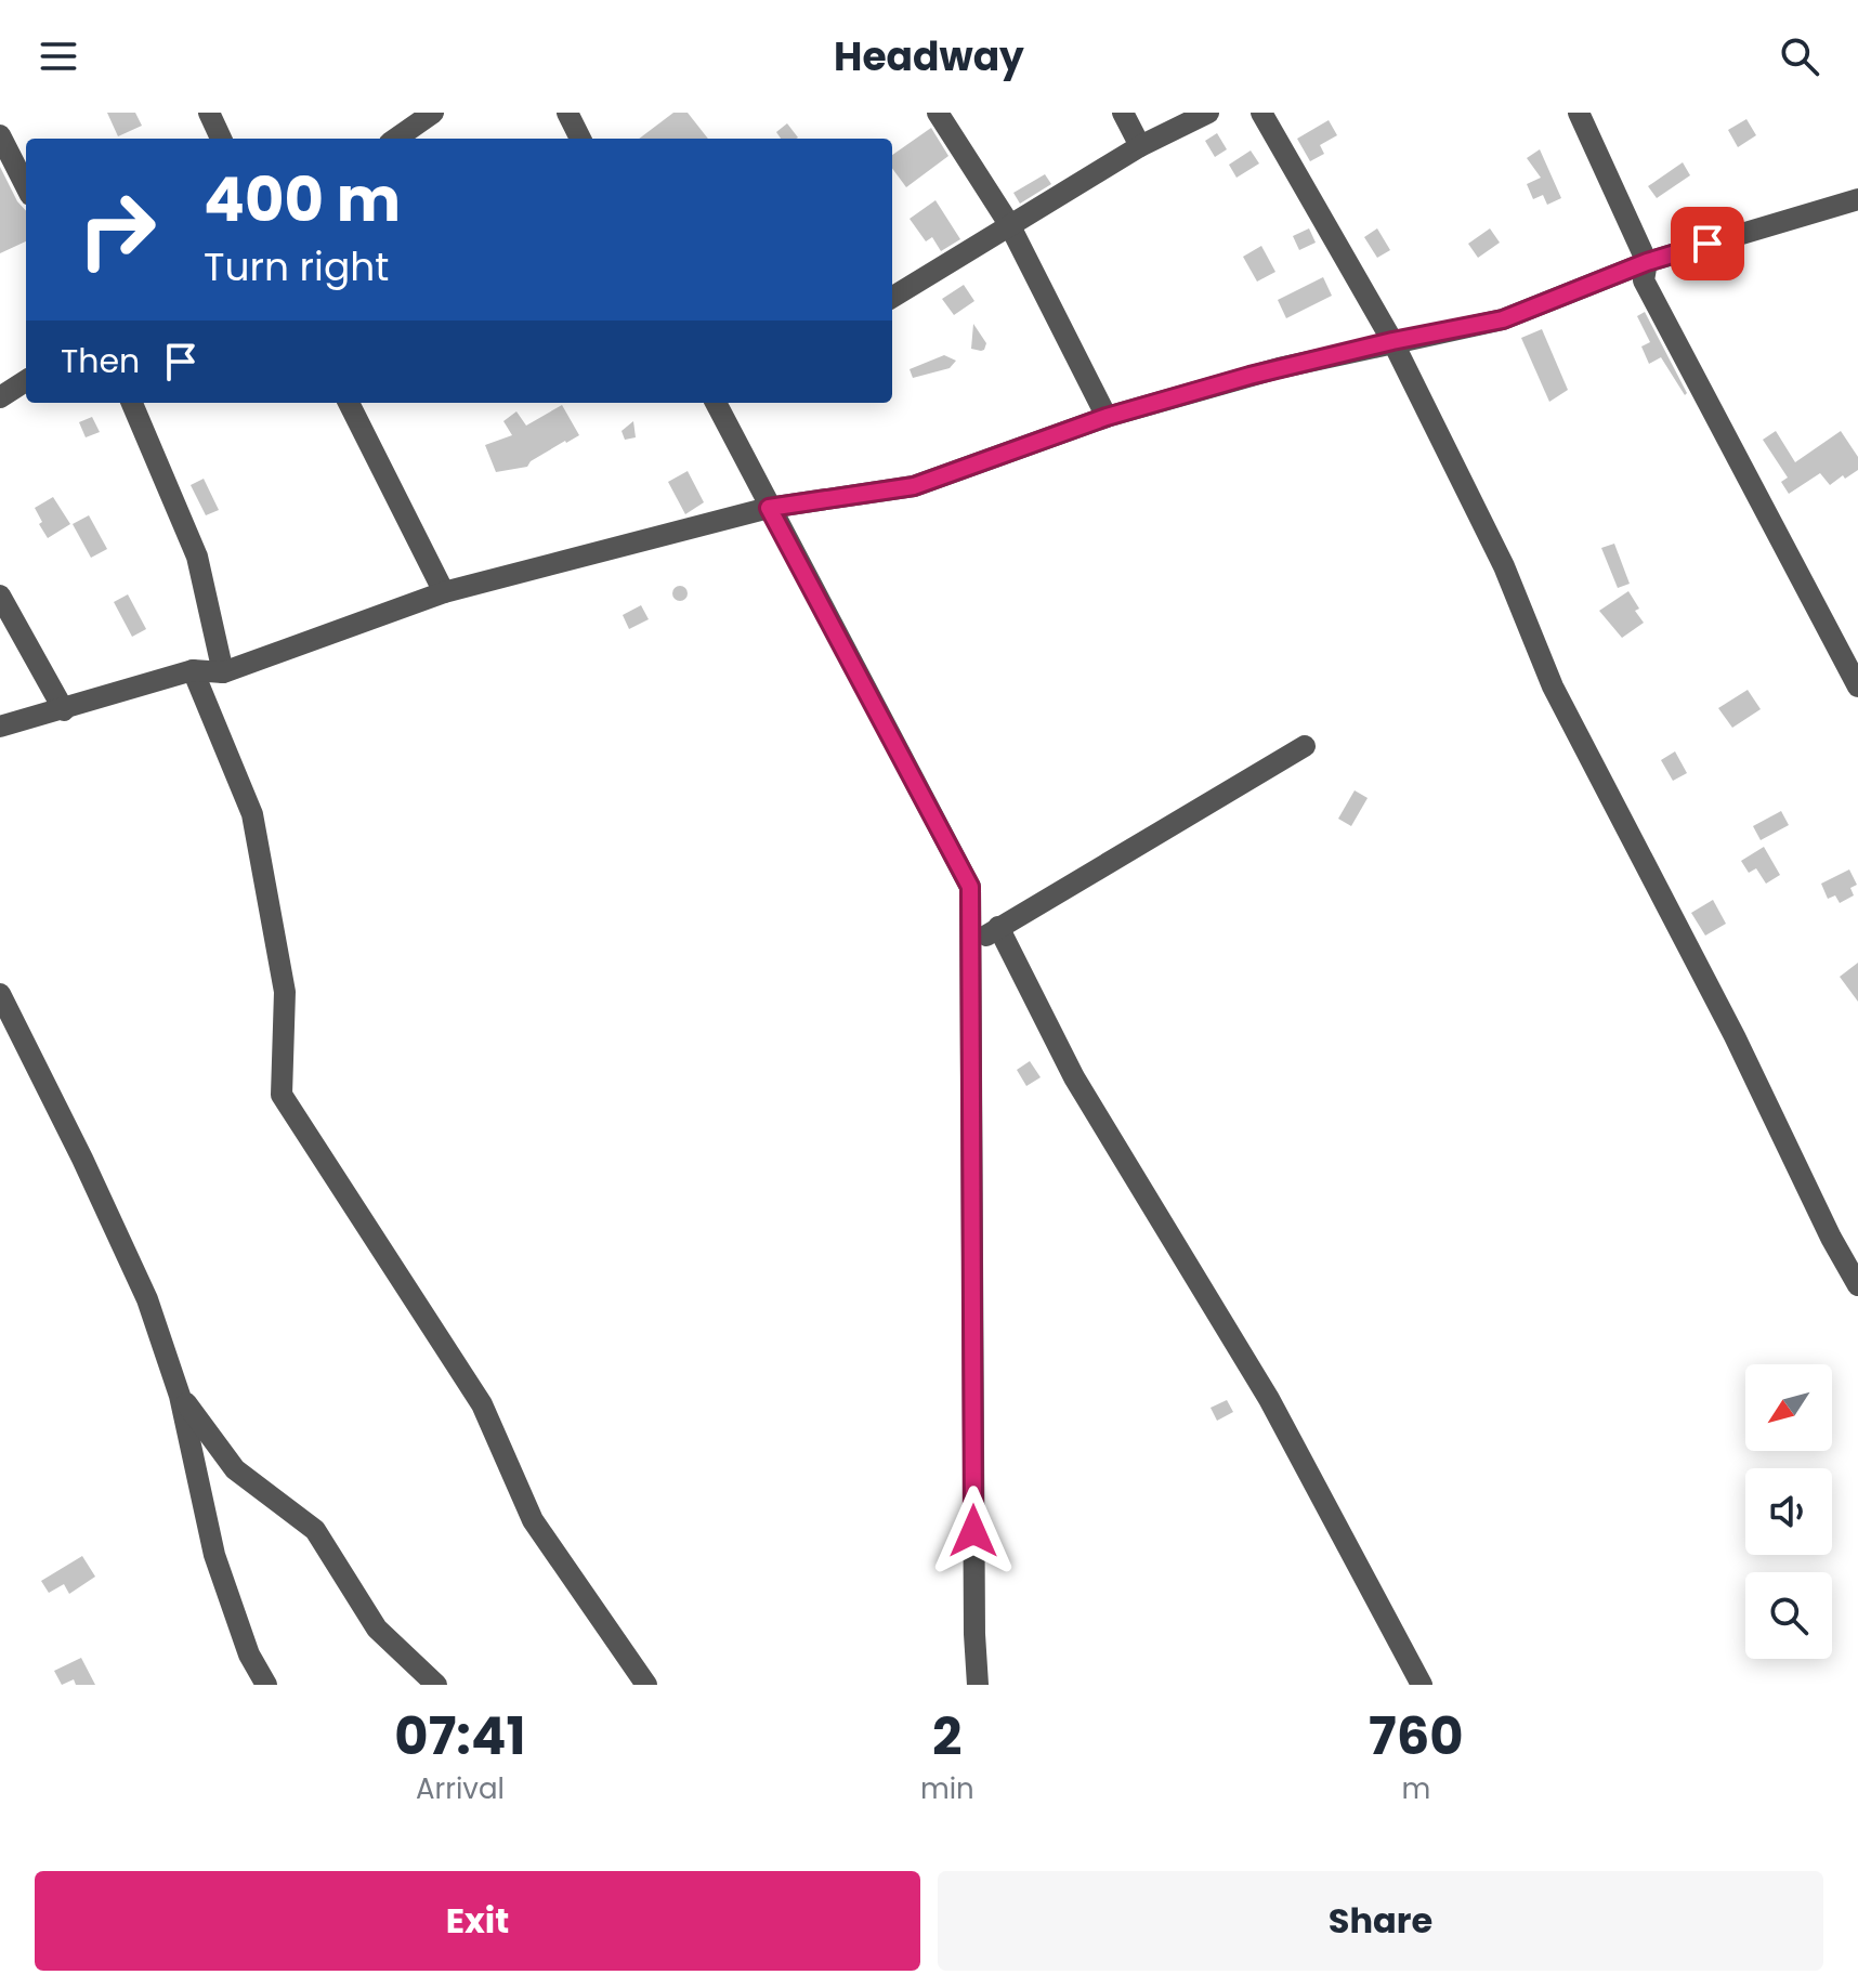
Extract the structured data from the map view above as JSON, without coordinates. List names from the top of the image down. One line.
{"north":"bottom left","page":{"header":"Headway","turn":["400 m","Turn right"],"then":"Then","eta":["07:41","Arrival","2","min","760","m"],"buttons":["Exit","Share"]}}
